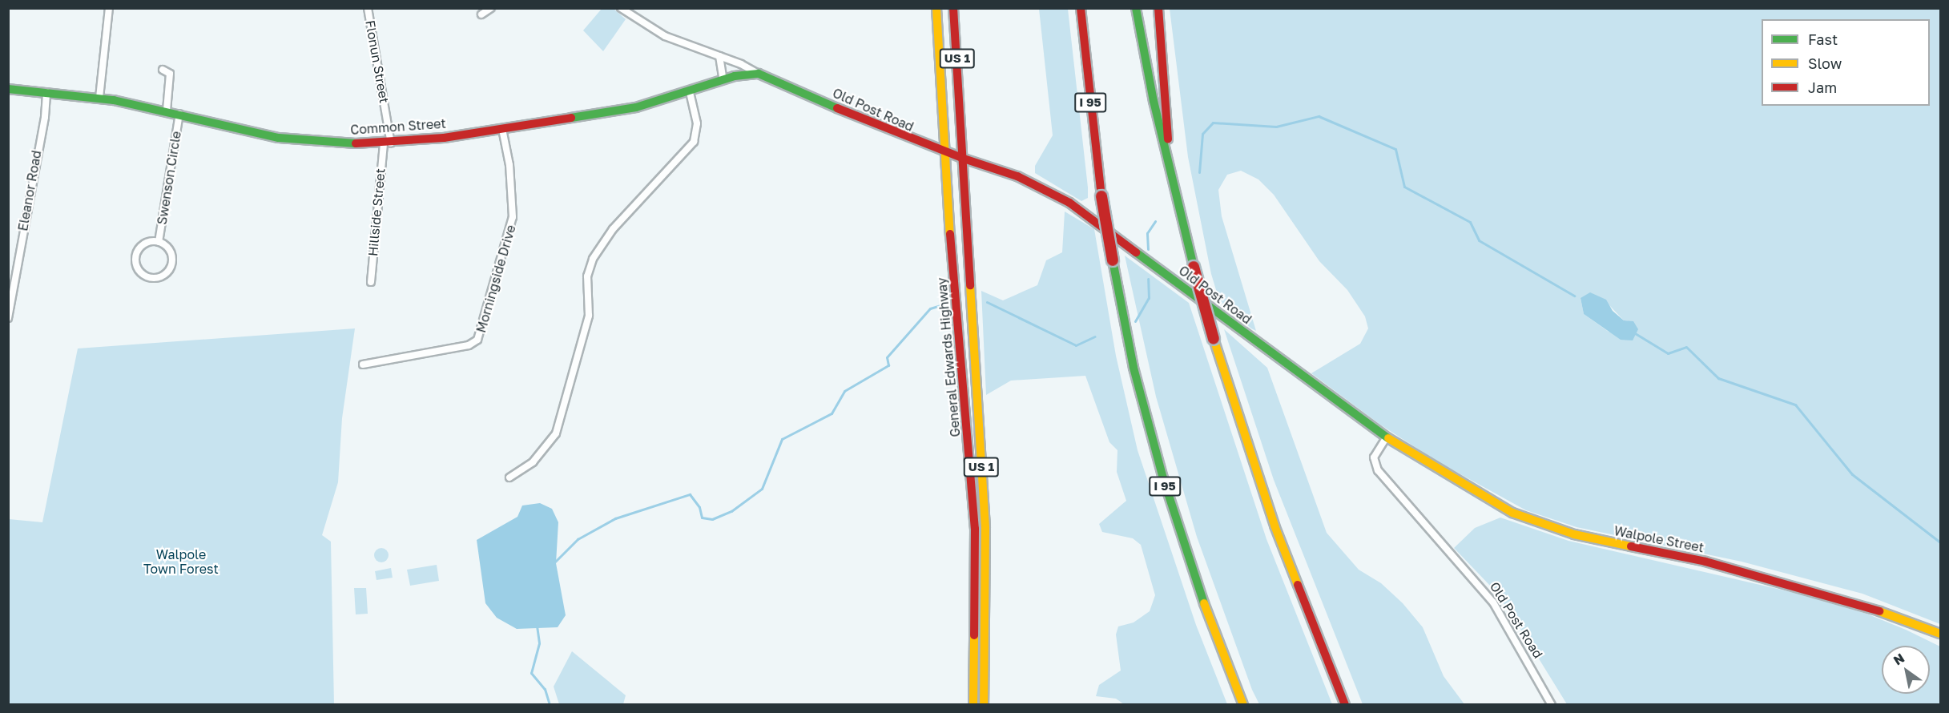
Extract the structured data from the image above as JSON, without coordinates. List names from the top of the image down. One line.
{"streets":{"main road":["US 1","I 95","Old Post Road","Common Street","General Edwards Highway","Walpole Street"],"street":["Flonun Street","Swenson Circle","Eleanor Road","Hillside Street","Morningside Drive"]},"crossings":[["Flonun Street","Common Street"],["Flonun Street","Hillside Street"],["Old Post Road","Common Street"],["Old Post Road","General Edwards Highway"],["Old Post Road","Walpole Street"],["Common Street","Swenson Circle"],["Common Street","Eleanor Road"],["Common Street","Hillside Street"],["Common Street","Morningside Drive"]],"parks":["Walpole Town Forest"],"legend":["Fast","Slow","Jam"],"north":"top left"}
